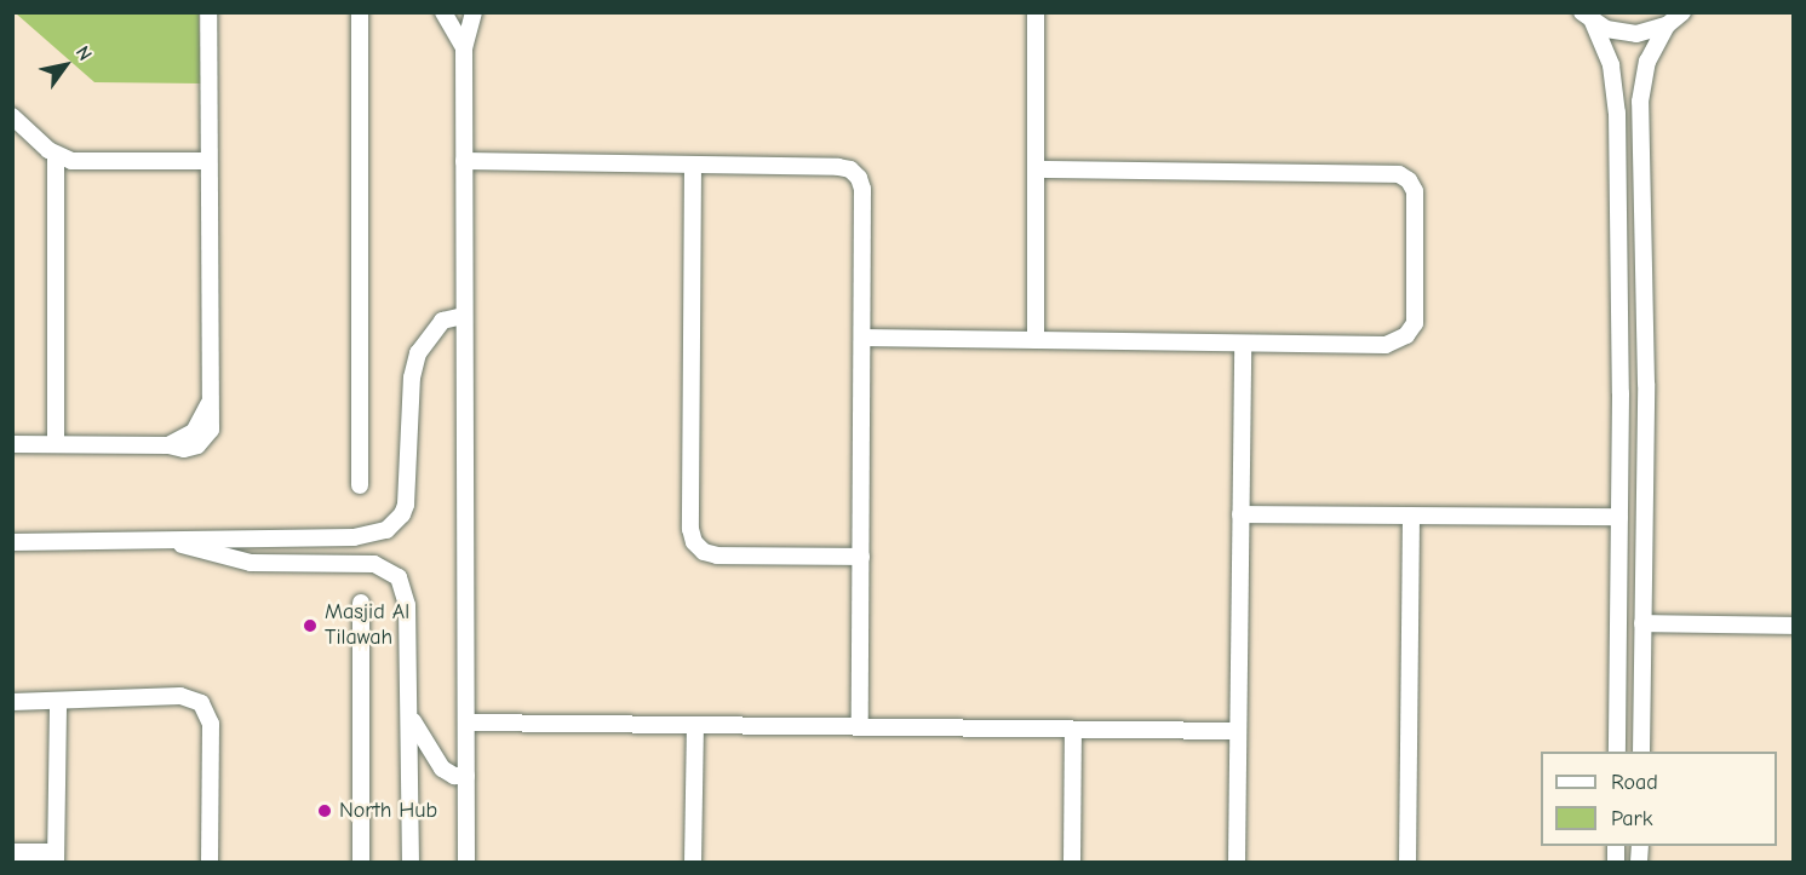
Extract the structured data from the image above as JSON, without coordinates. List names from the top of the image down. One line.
{"places":["Masjid Al Tilawah","North Hub"],"legend":["Road","Park"],"north":"top right"}
